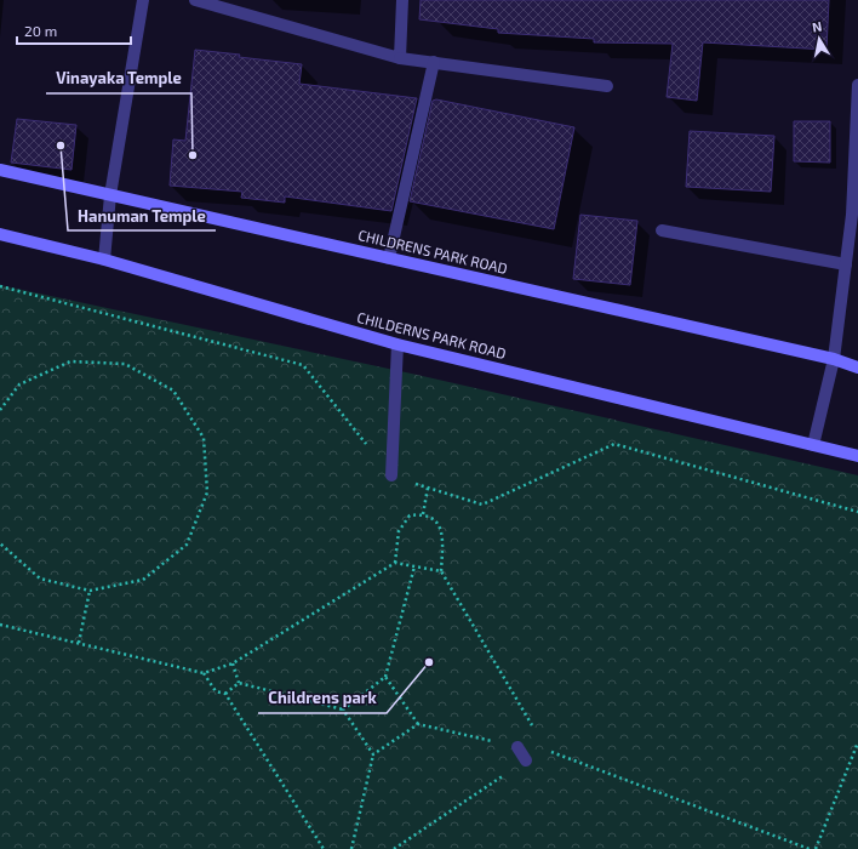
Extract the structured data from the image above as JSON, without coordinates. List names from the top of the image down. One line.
{"streets":{"street":["CHILDRENS PARK ROAD","CHILDERNS PARK ROAD"]},"places":["Hanuman Temple","Vinayaka Temple","Childrens park"],"scale_bar":"20 m","north":"top"}
